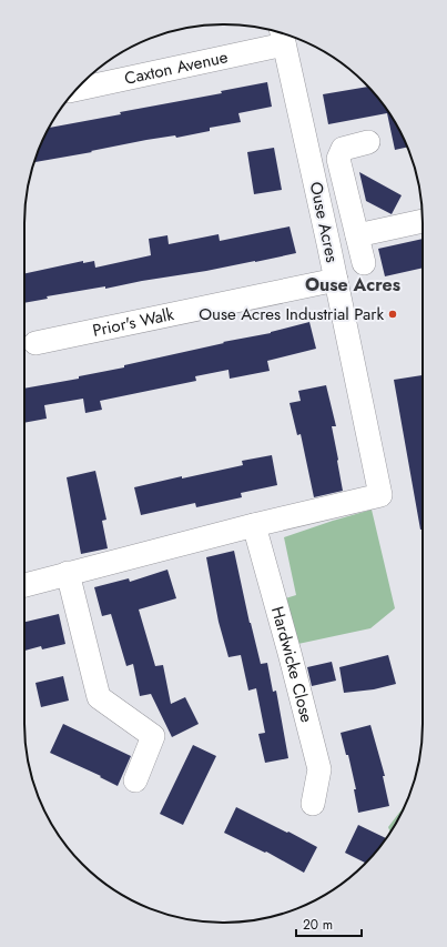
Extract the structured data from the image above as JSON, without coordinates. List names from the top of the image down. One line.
{"streets":{"street":["Caxton Avenue","Ouse Acres","Prior's Walk","Hardwicke Close"]},"crossings":[["Caxton Avenue","Ouse Acres"],["Ouse Acres","Prior's Walk"],["Ouse Acres","Hardwicke Close"]],"districts":["Ouse Acres"],"places":["Ouse Acres Industrial Park"],"scale_bar":"20 m"}
